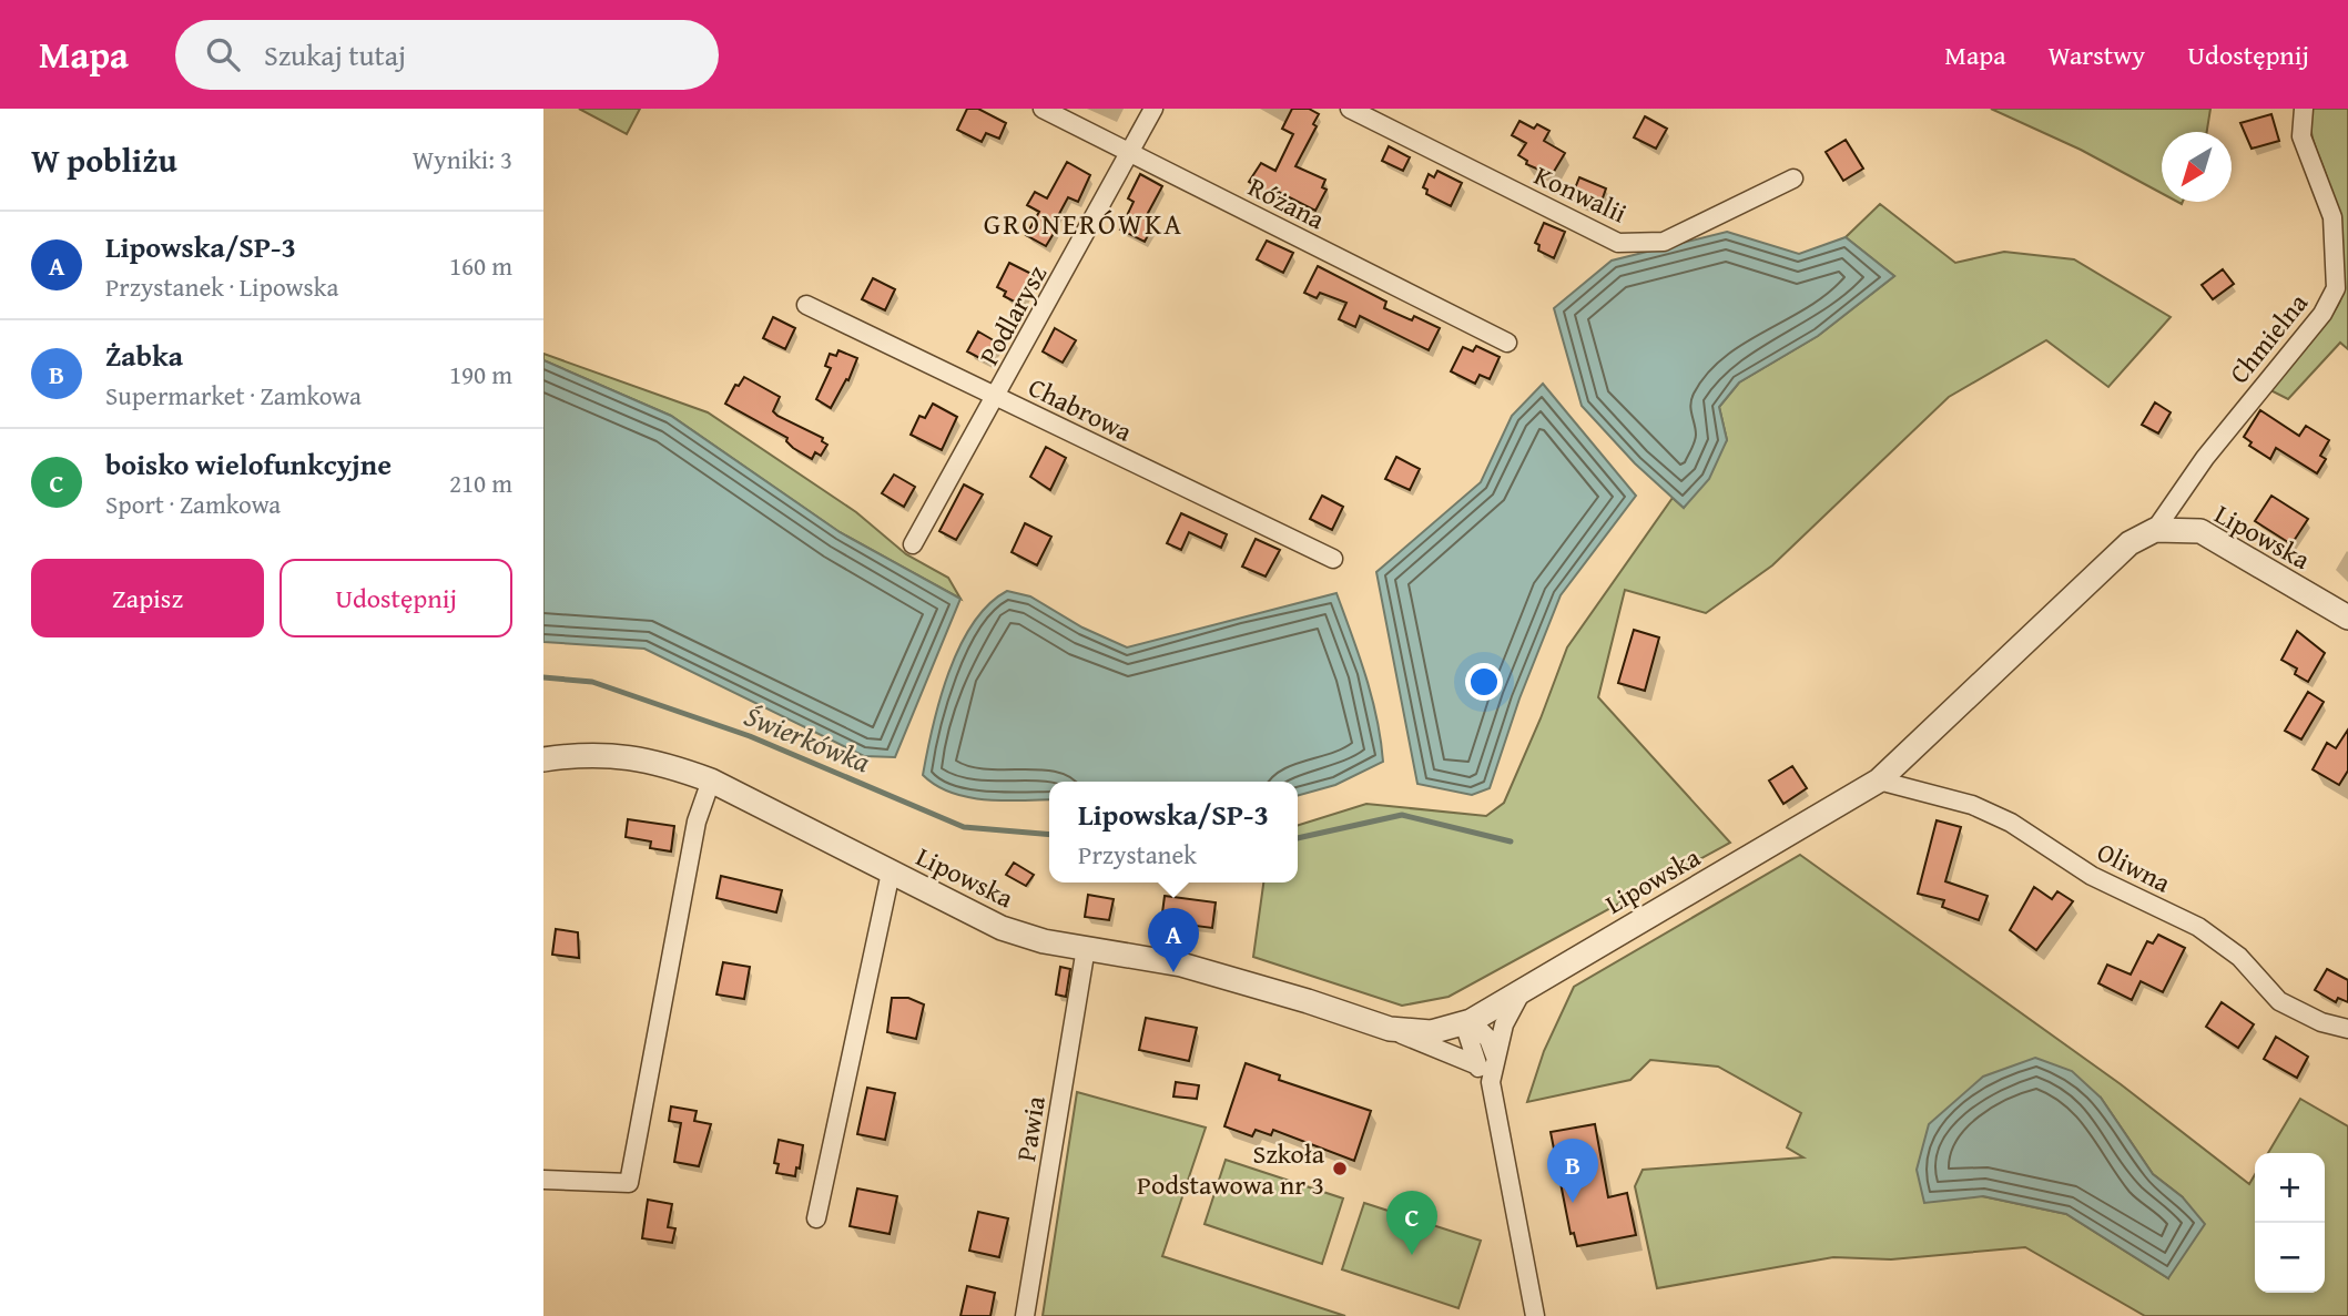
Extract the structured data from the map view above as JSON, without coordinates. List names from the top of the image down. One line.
{"streets":{"street":["Konwalii","Różana","Podlarysz","Chmielna","Chabrowa","Lipowska","Oliwna","Pawia"]},"crossings":[["Różana","Podlarysz"],["Podlarysz","Chabrowa"],["Chmielna","Lipowska"],["Lipowska","Oliwna"],["Lipowska","Pawia"]],"districts":["GRONERÓWKA"],"water":["Świerkówka"],"places":["Szkoła Podstawowa nr 3"],"north":"bottom left","page":{"header":"Mapa","search":"Szukaj tutaj","nav":["Mapa","Warstwy","Udostępnij"],"heading":["W pobliżu","Wyniki: 3"],"list":[{"mark":"A","name":"Lipowska/SP-3","note":"Przystanek · Lipowska","value":"160 m"},{"mark":"B","name":"Żabka","note":"Supermarket · Zamkowa","value":"190 m"},{"mark":"C","name":"boisko wielofunkcyjne","note":"Sport · Zamkowa","value":"210 m"}],"buttons":["Zapisz","Udostępnij"],"popup":["Lipowska/SP-3","Przystanek"],"pins":["A","B","C"],"map_buttons":["+","−"]}}
